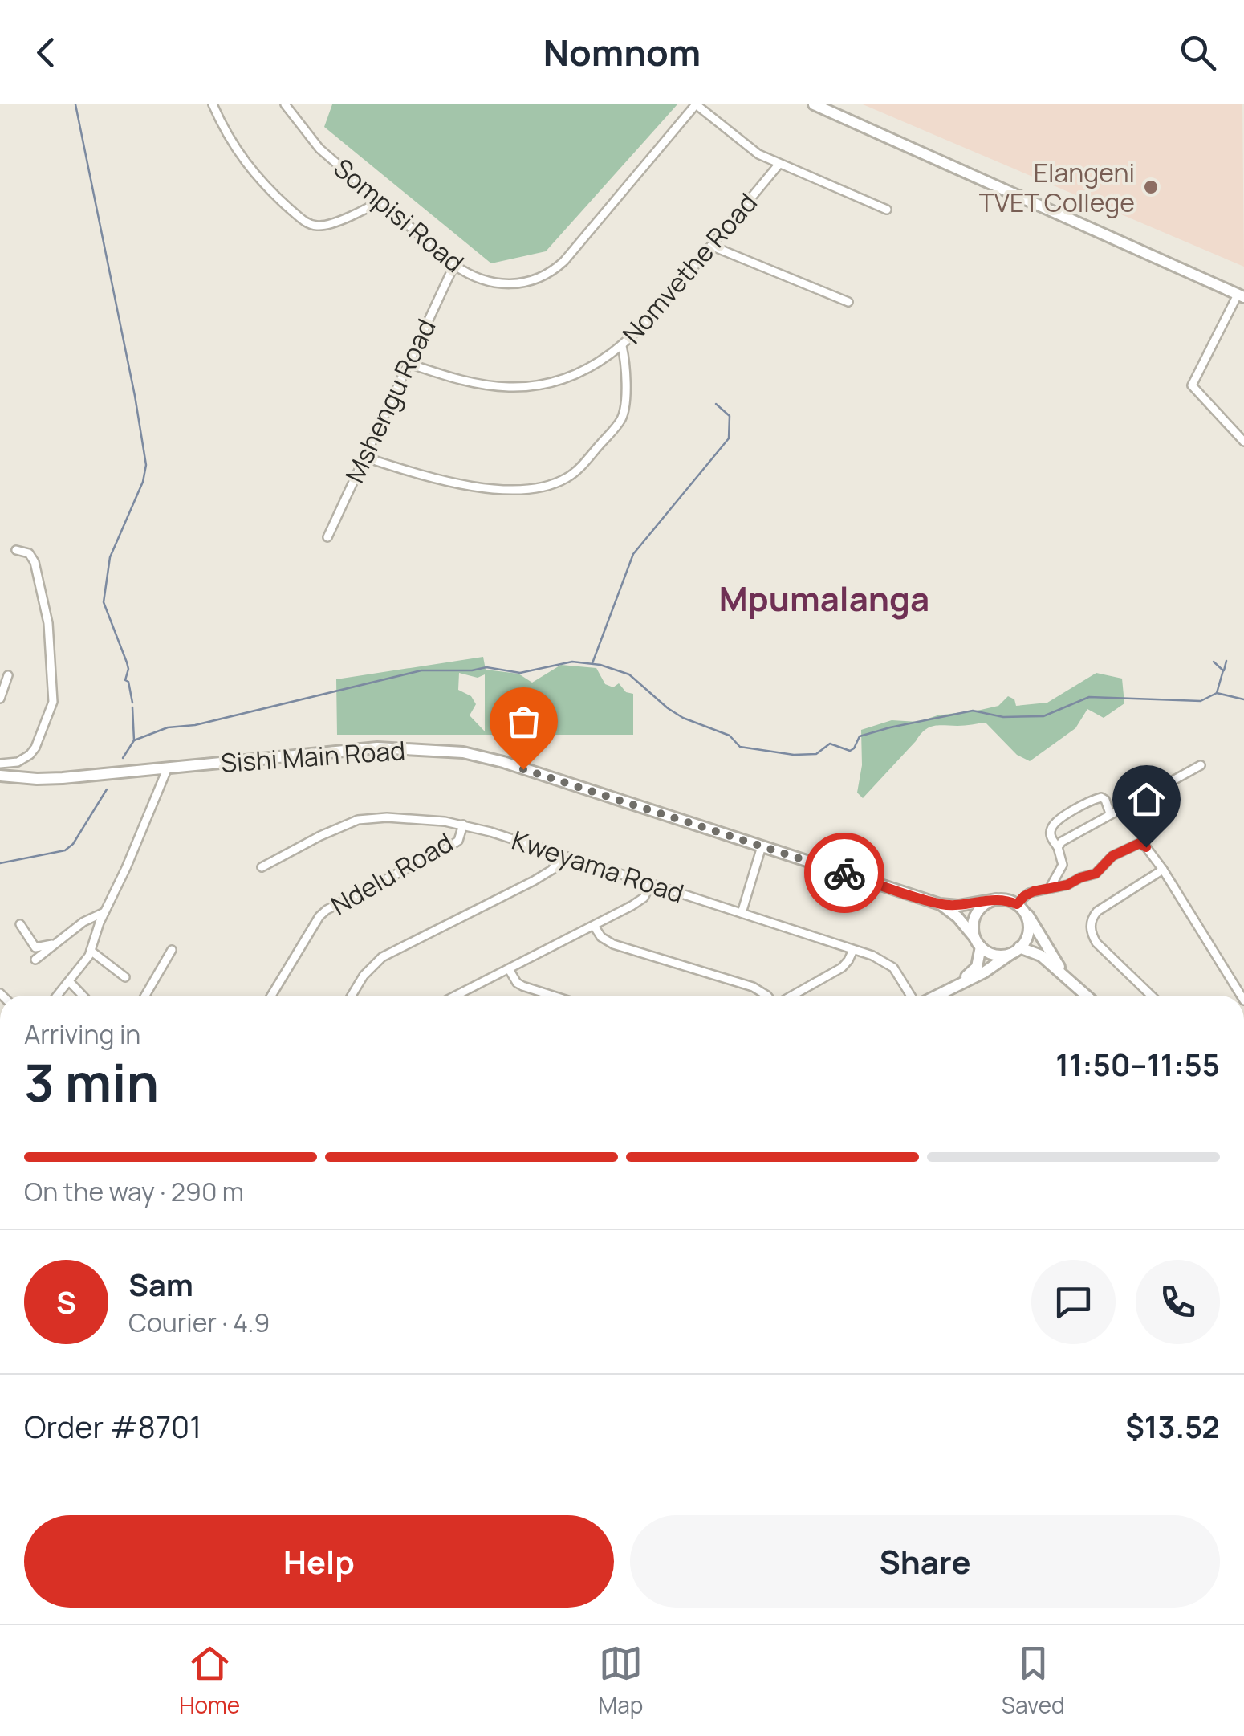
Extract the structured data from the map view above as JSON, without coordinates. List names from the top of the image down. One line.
{"streets":{"street":["Sompisi Road","Nomvethe Road","Mshengu Road","Sishi Main Road","Kweyama Road","Ndelu Road"]},"crossings":[["Sompisi Road","Nomvethe Road"],["Sompisi Road","Mshengu Road"],["Nomvethe Road","Mshengu Road"],["Kweyama Road","Ndelu Road"]],"districts":["Mpumalanga"],"places":["Elangeni TVET College"],"page":{"header":"Nomnom","heading":["3 min","Arriving in","11:50–11:55"],"panel":["Sam","Courier · 4.9","Order #8701","$13.52"],"bar":"On the way · 290 m","round":"S","buttons":["Help","Share"],"tabs":["Home","Map","Saved"]}}
